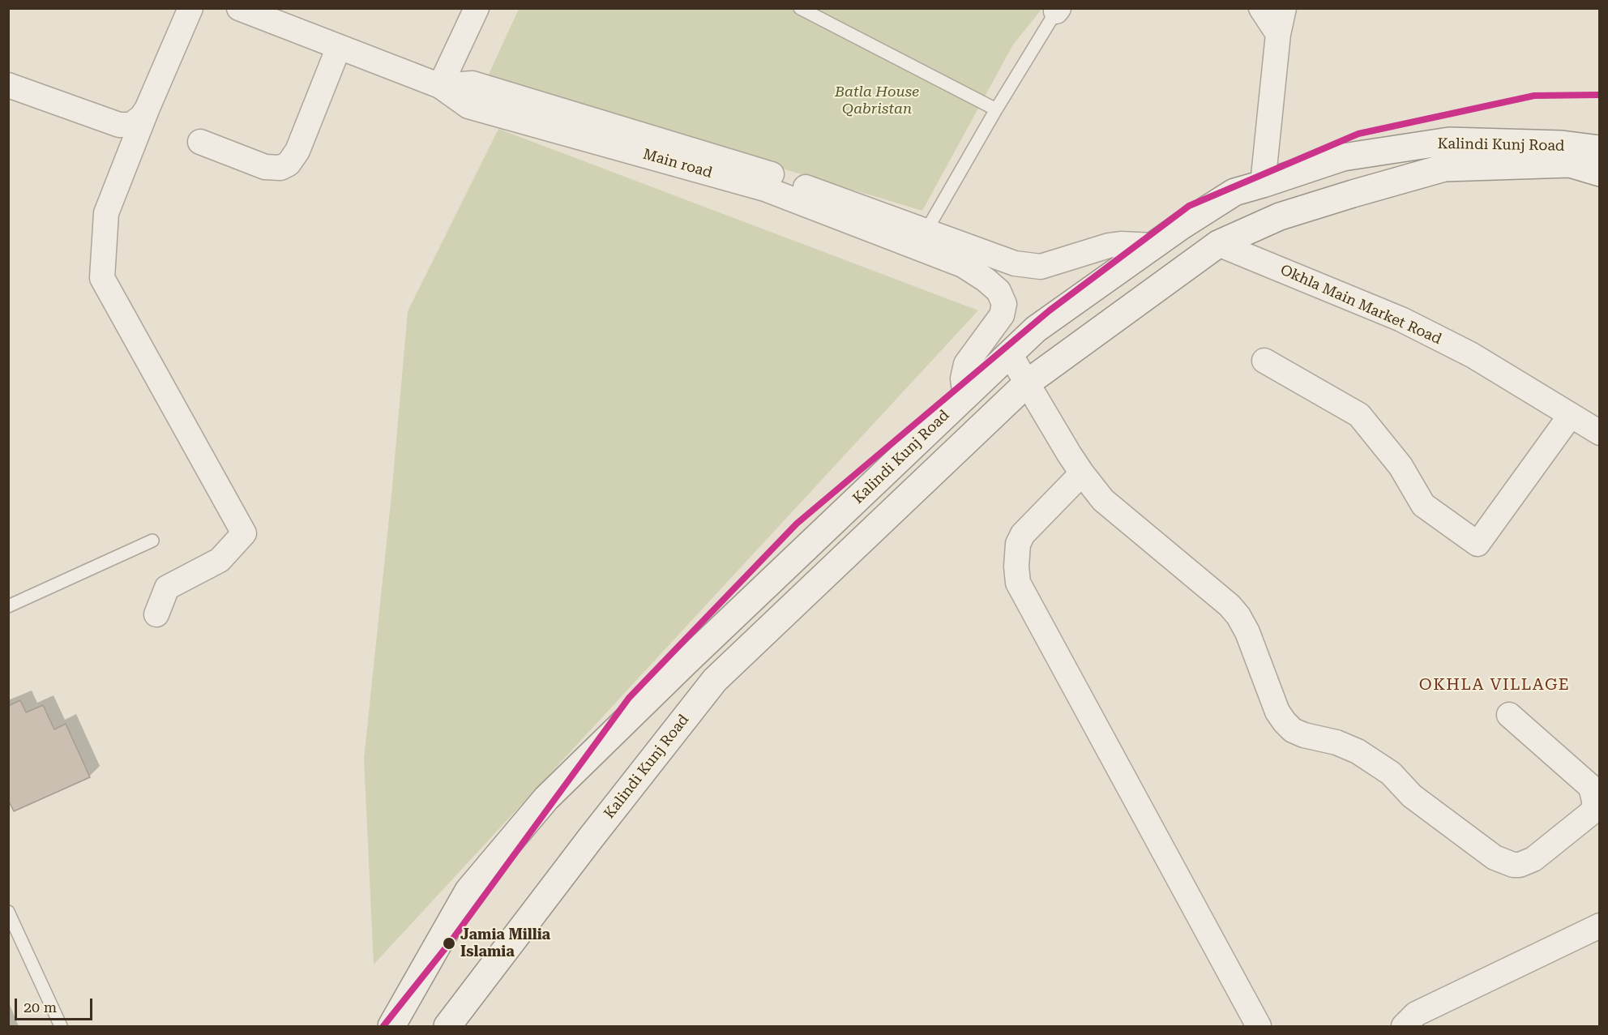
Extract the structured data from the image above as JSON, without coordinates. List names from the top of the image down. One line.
{"streets":{"main road":["Kalindi Kunj Road"],"street":["Main road","Okhla Main Market Road"]},"crossings":[["Kalindi Kunj Road","Main road"],["Kalindi Kunj Road","Okhla Main Market Road"]],"districts":["OKHLA VILLAGE"],"parks":["Batla House Qabristan"],"places":["Jamia Millia Islamia"],"scale_bar":"20 m"}
